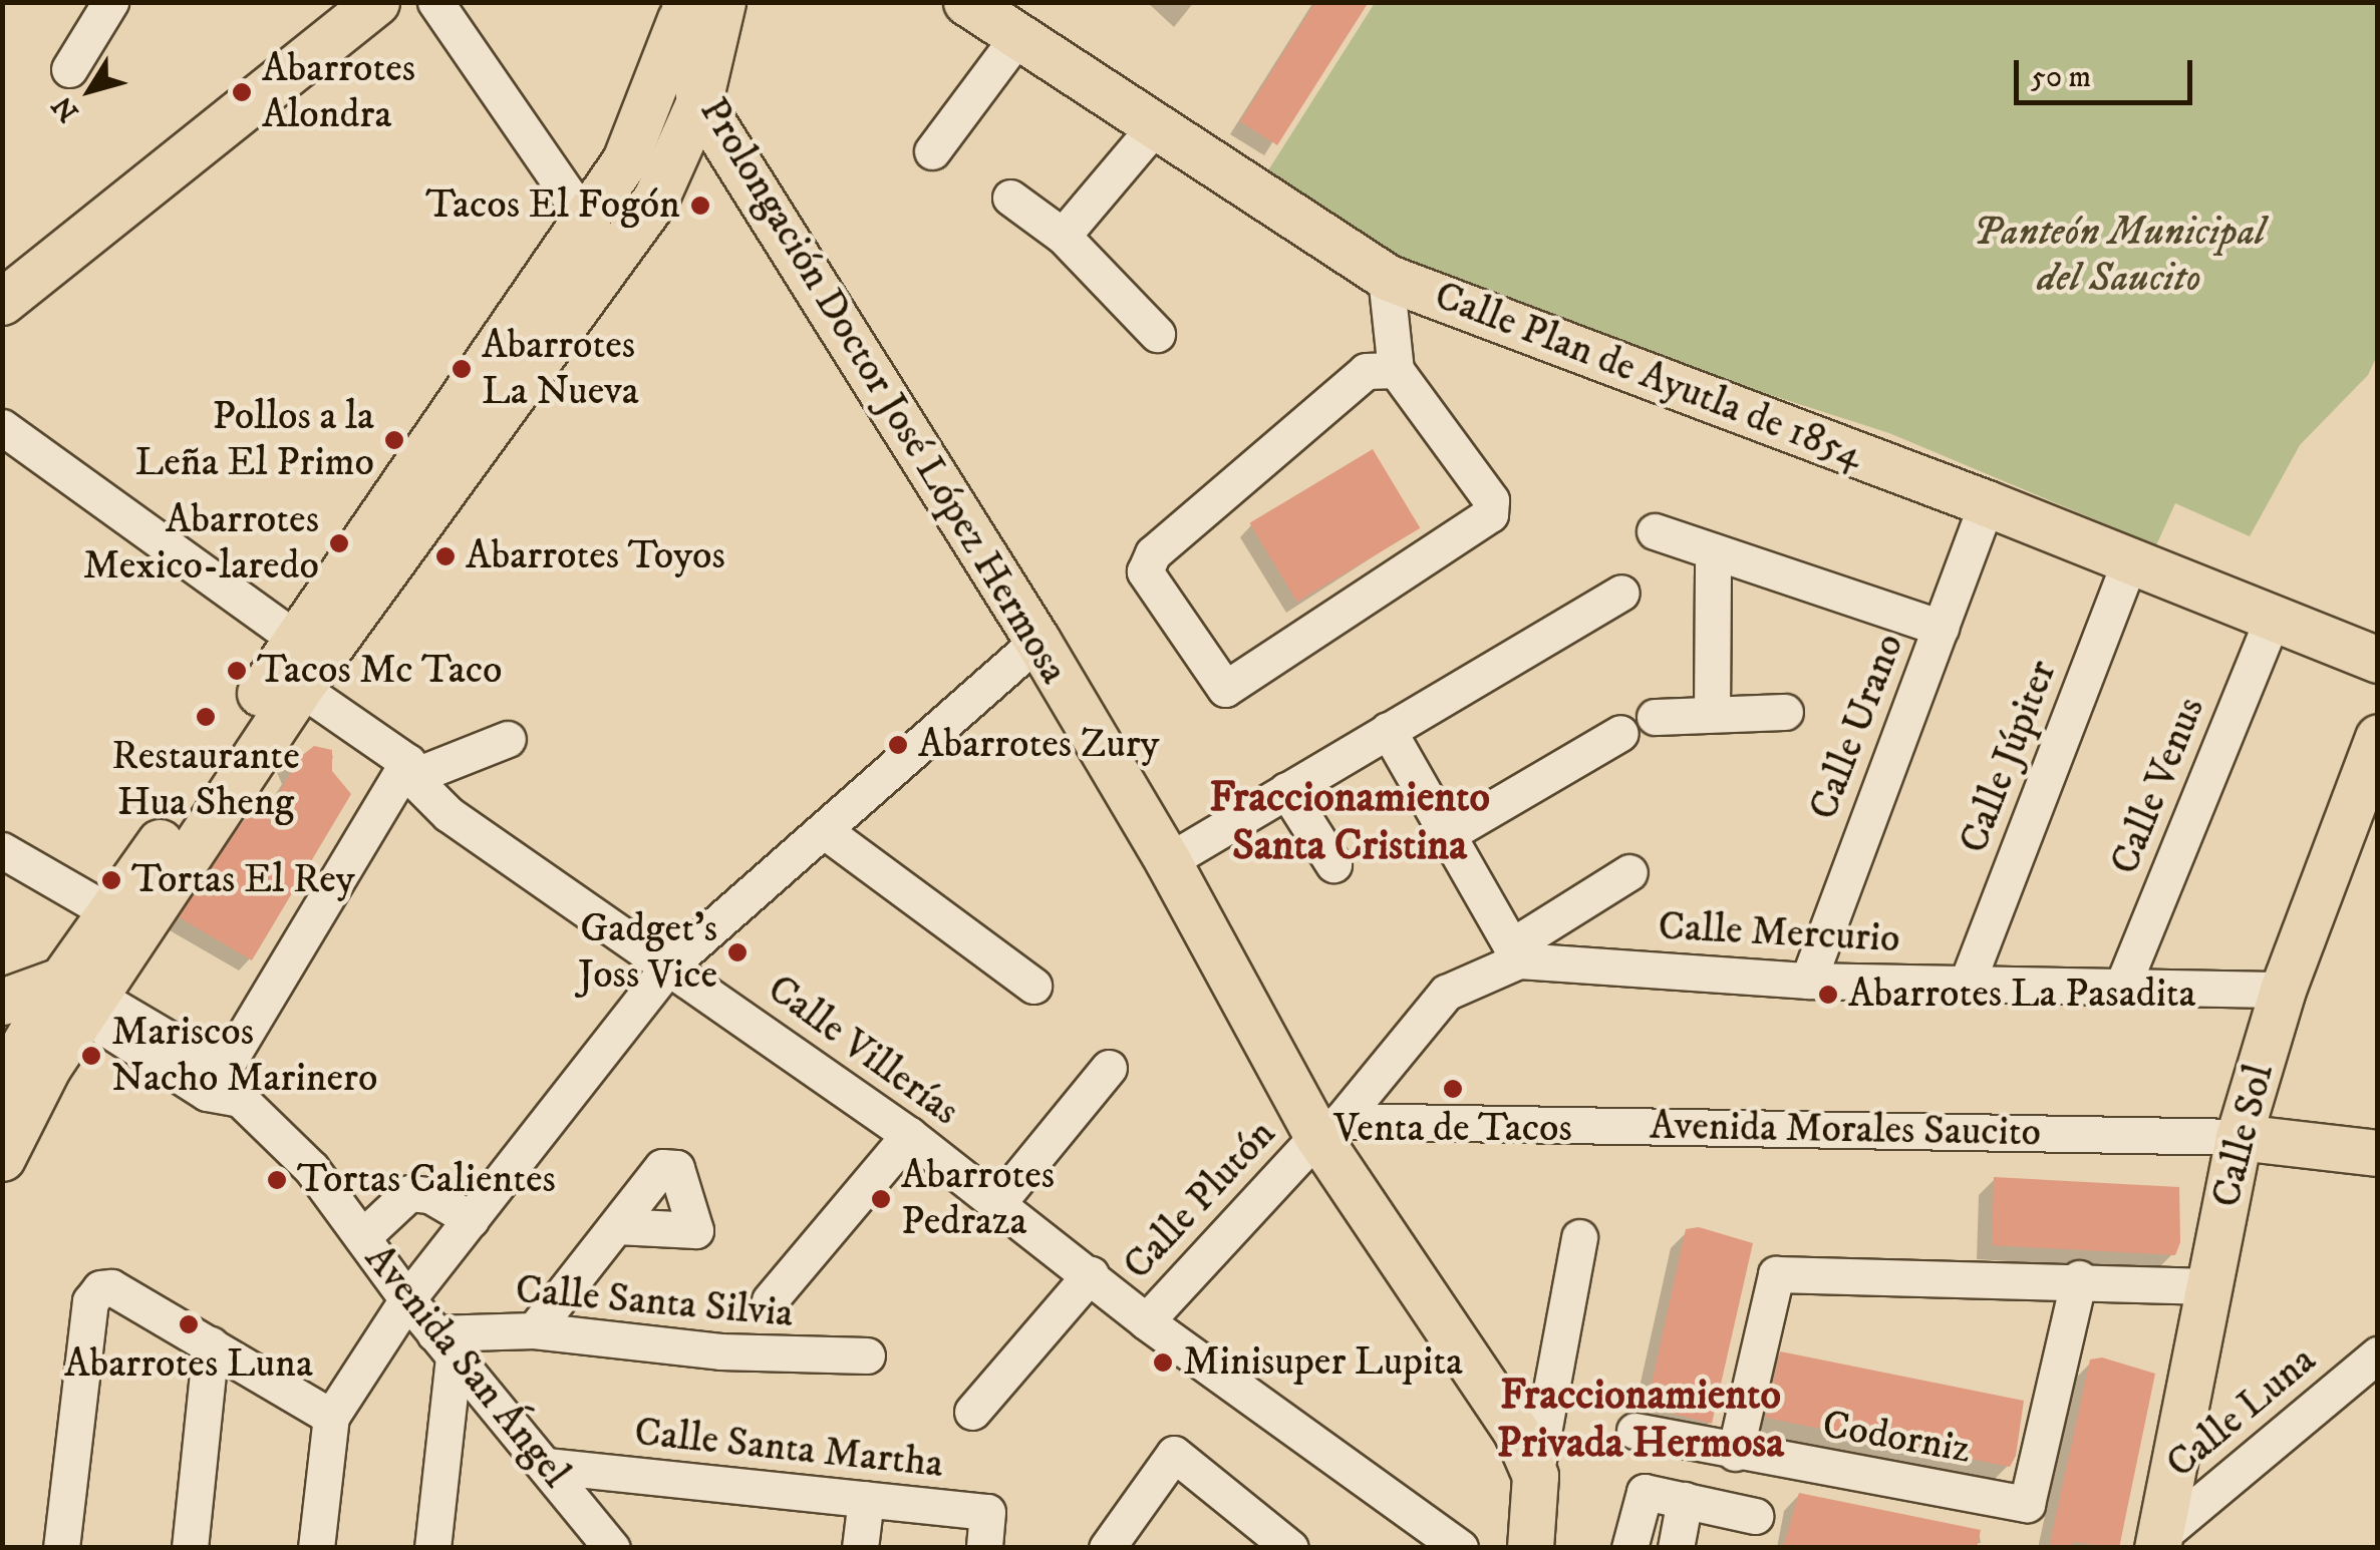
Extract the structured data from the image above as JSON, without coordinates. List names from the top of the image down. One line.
{"streets":{"main road":["Calle Plan de Ayutla de 1854","Prolongación Doctor José López Hermosa","Avenida Morales Saucito","Calle Sol"],"street":["Calle Urano","Calle Júpiter","Calle Venus","Calle Mercurio","Calle Villerías","Calle Plutón","Calle Santa Silvia","Avenida San Ángel","Calle Luna","Codorniz","Calle Santa Martha"]},"crossings":[["Calle Plan de Ayutla de 1854","Calle Urano"],["Calle Plan de Ayutla de 1854","Calle Júpiter"],["Calle Plan de Ayutla de 1854","Calle Venus"],["Prolongación Doctor José López Hermosa","Calle Mercurio"],["Prolongación Doctor José López Hermosa","Avenida Morales Saucito"],["Prolongación Doctor José López Hermosa","Calle Plutón"],["Calle Urano","Calle Mercurio"],["Calle Júpiter","Calle Mercurio"],["Calle Venus","Calle Mercurio"],["Calle Mercurio","Avenida Morales Saucito"],["Calle Mercurio","Calle Sol"],["Calle Mercurio","Calle Plutón"],["Calle Villerías","Calle Plutón"],["Avenida Morales Saucito","Calle Sol"],["Avenida Morales Saucito","Calle Plutón"],["Calle Sol","Calle Luna"],["Calle Santa Silvia","Avenida San Ángel"],["Avenida San Ángel","Calle Santa Martha"]],"districts":["Fraccionamiento Santa Cristina","Fraccionamiento Privada Hermosa"],"parks":["Panteón Municipal del Saucito"],"places":["Abarrotes Alondra","Tacos El Fogón","Abarrotes La Nueva","Pollos a la Leña El Primo","Abarrotes Mexico-laredo","Abarrotes Toyos","Tacos Mc Taco","Restaurante Hua Sheng","Abarrotes Zury","Tortas El Rey","Gadget's Joss Vice","Abarrotes La Pasadita","Mariscos Nacho Marinero","Venta de Tacos","Tortas Calientes","Abarrotes Pedraza","Abarrotes Luna","Minisuper Lupita"],"scale_bar":"50 m","north":"bottom left"}
